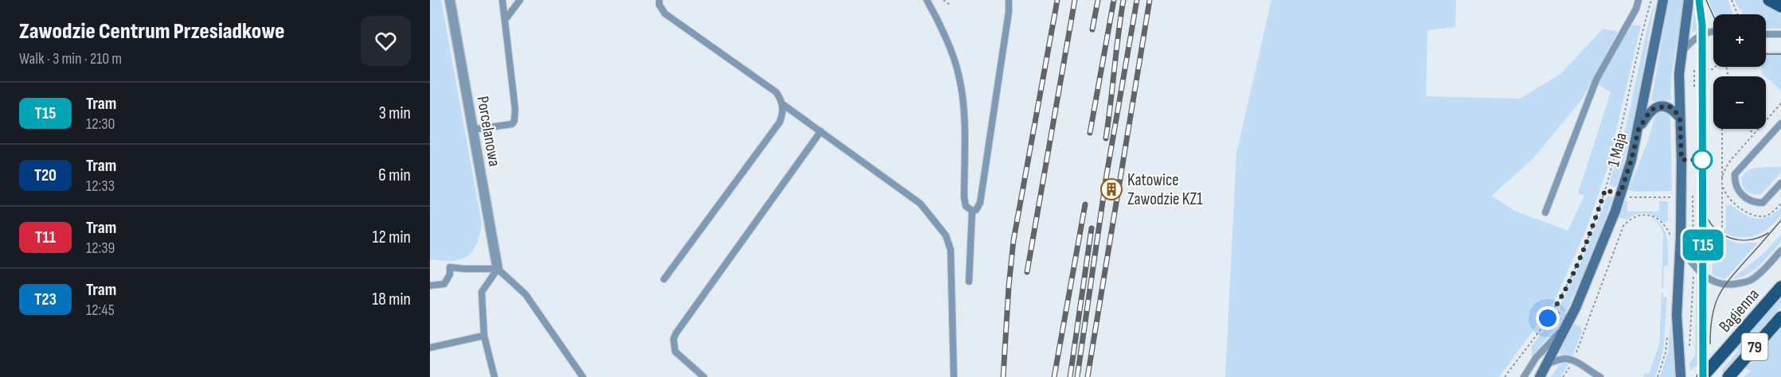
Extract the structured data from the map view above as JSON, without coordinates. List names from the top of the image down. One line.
{"streets":{"main road":["Bagienna","79"],"street":["Porcelanowa","1 Maja"]},"places":{"building":["Katowice Zawodzie KZ1"]},"lines":["tram line T15"],"page":{"heading":["Zawodzie Centrum Przesiadkowe","Walk · 3 min · 210 m"],"on_map":"T15","map_buttons":["+","−"],"list":[{"mark":"T15","name":"Tram","note":"12:30","value":"3 min"},{"mark":"T20","name":"Tram","note":"12:33","value":"6 min"},{"mark":"T11","name":"Tram","note":"12:39","value":"12 min"},{"mark":"T23","name":"Tram","note":"12:45","value":"18 min"}]}}
